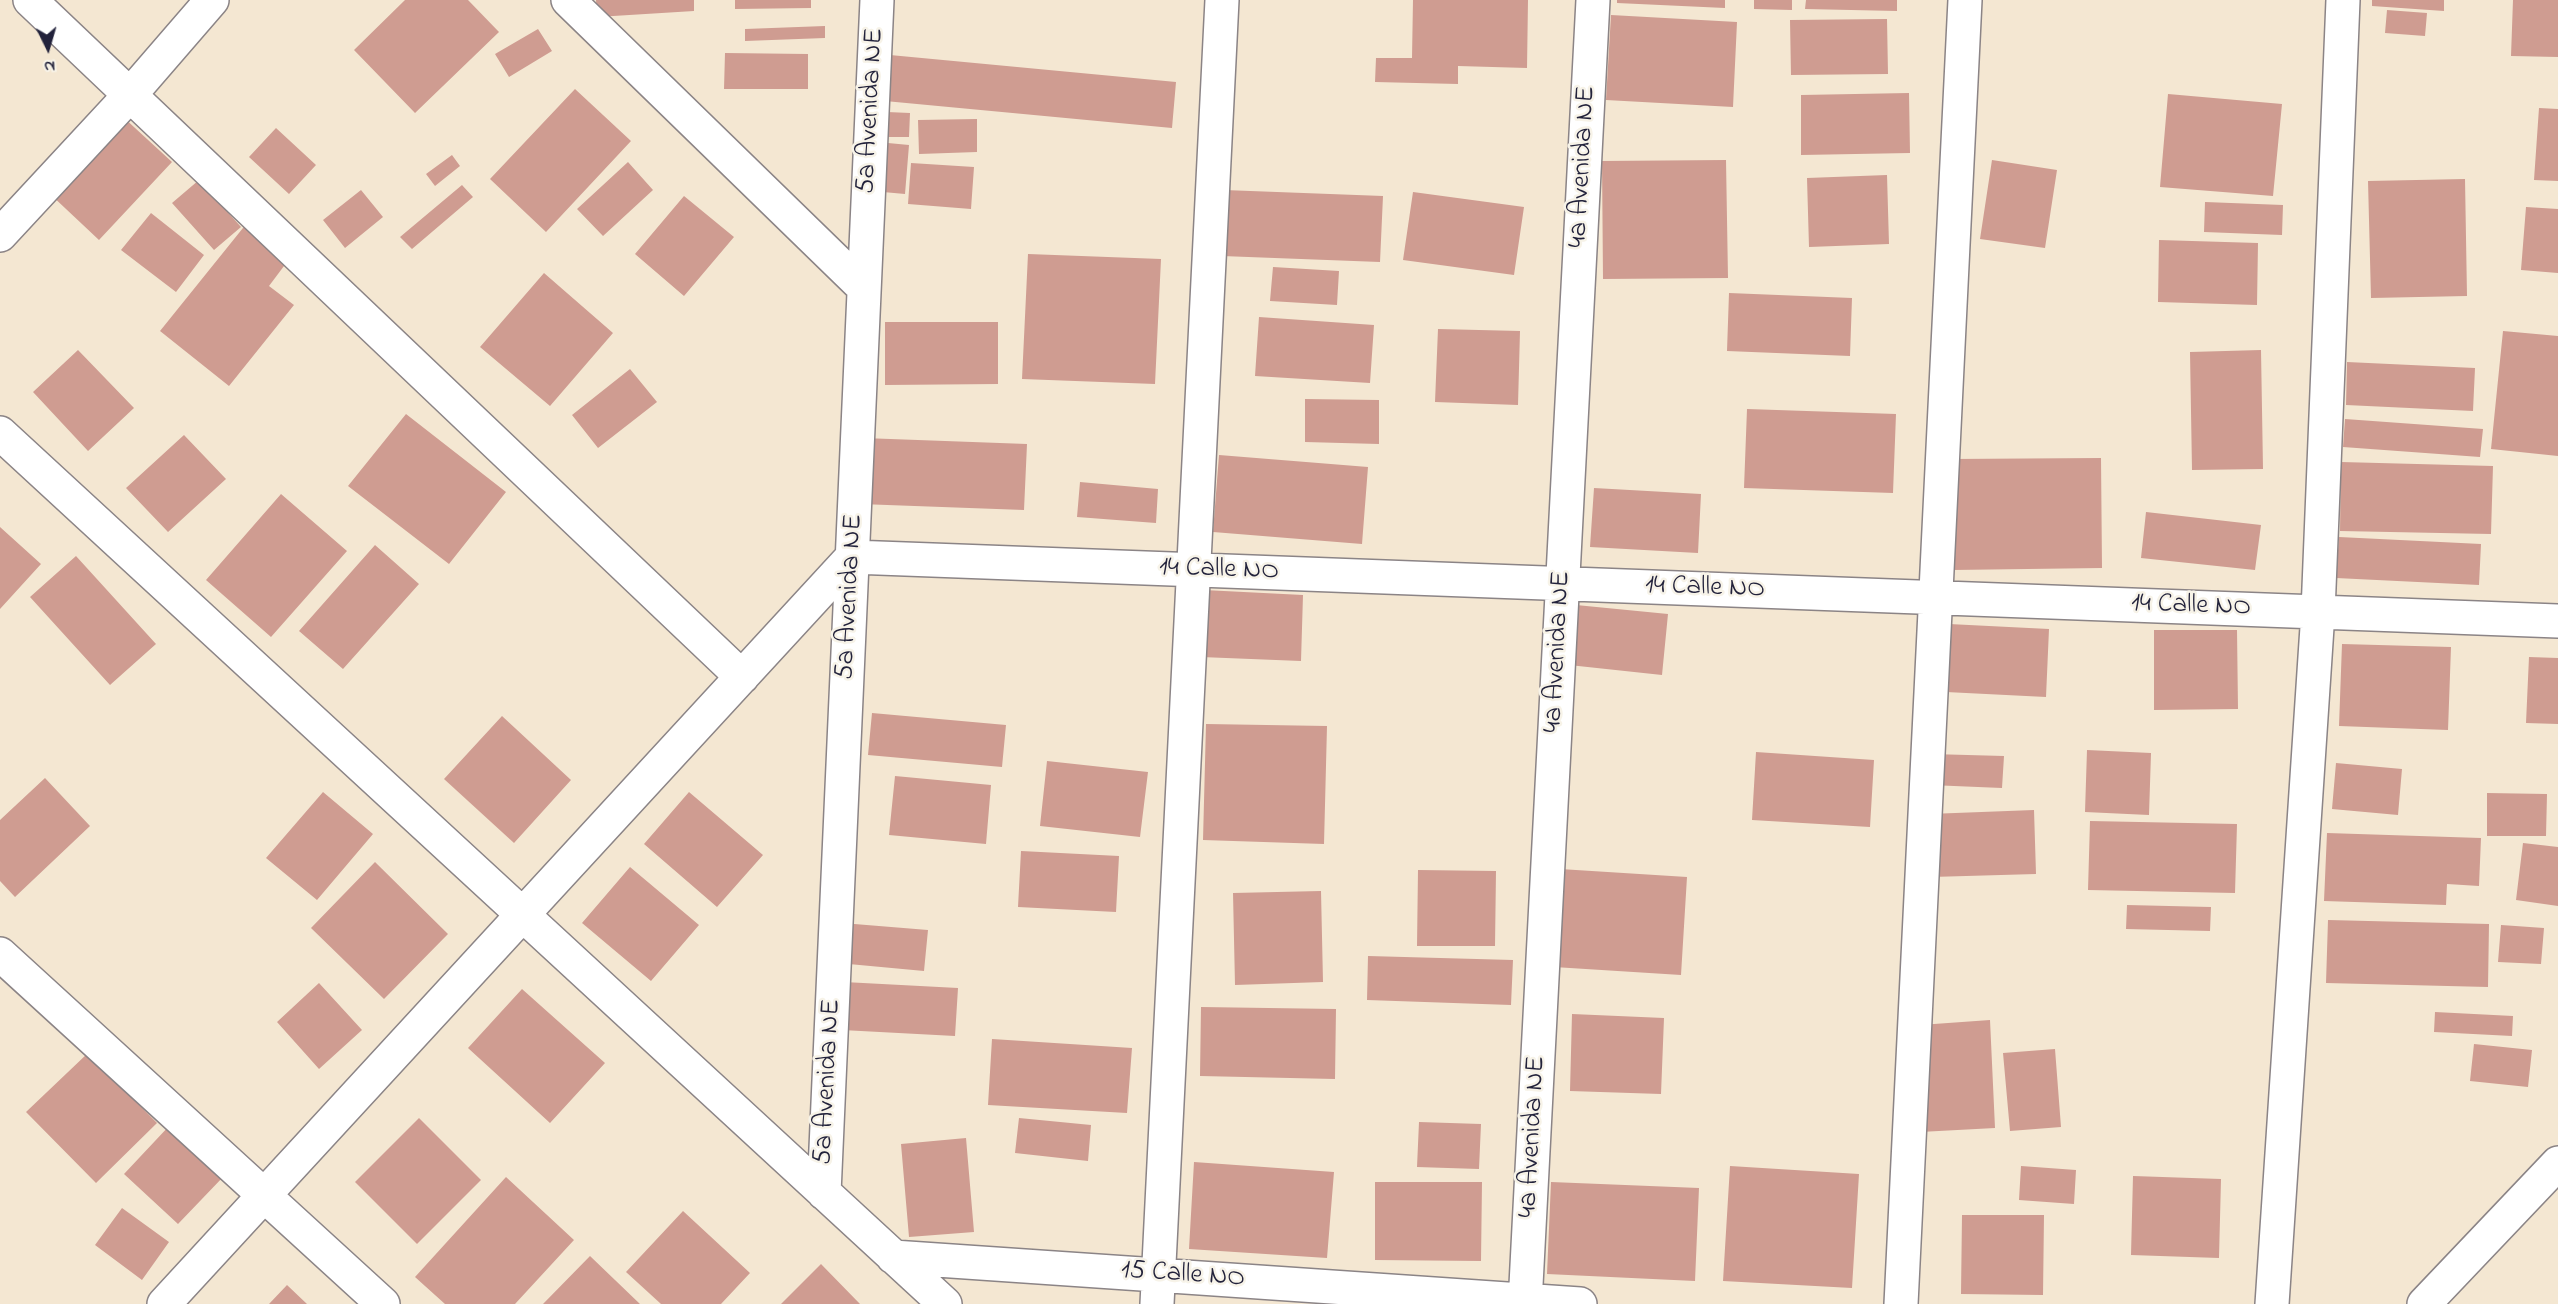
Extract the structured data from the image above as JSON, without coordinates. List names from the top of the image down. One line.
{"streets":{"street":["5a Avenida NE","4a Avenida NE","14 Calle NO","15 Calle NO"]},"crossings":[["5a Avenida NE","14 Calle NO"],["4a Avenida NE","14 Calle NO"],["4a Avenida NE","15 Calle NO"]],"north":"bottom"}
